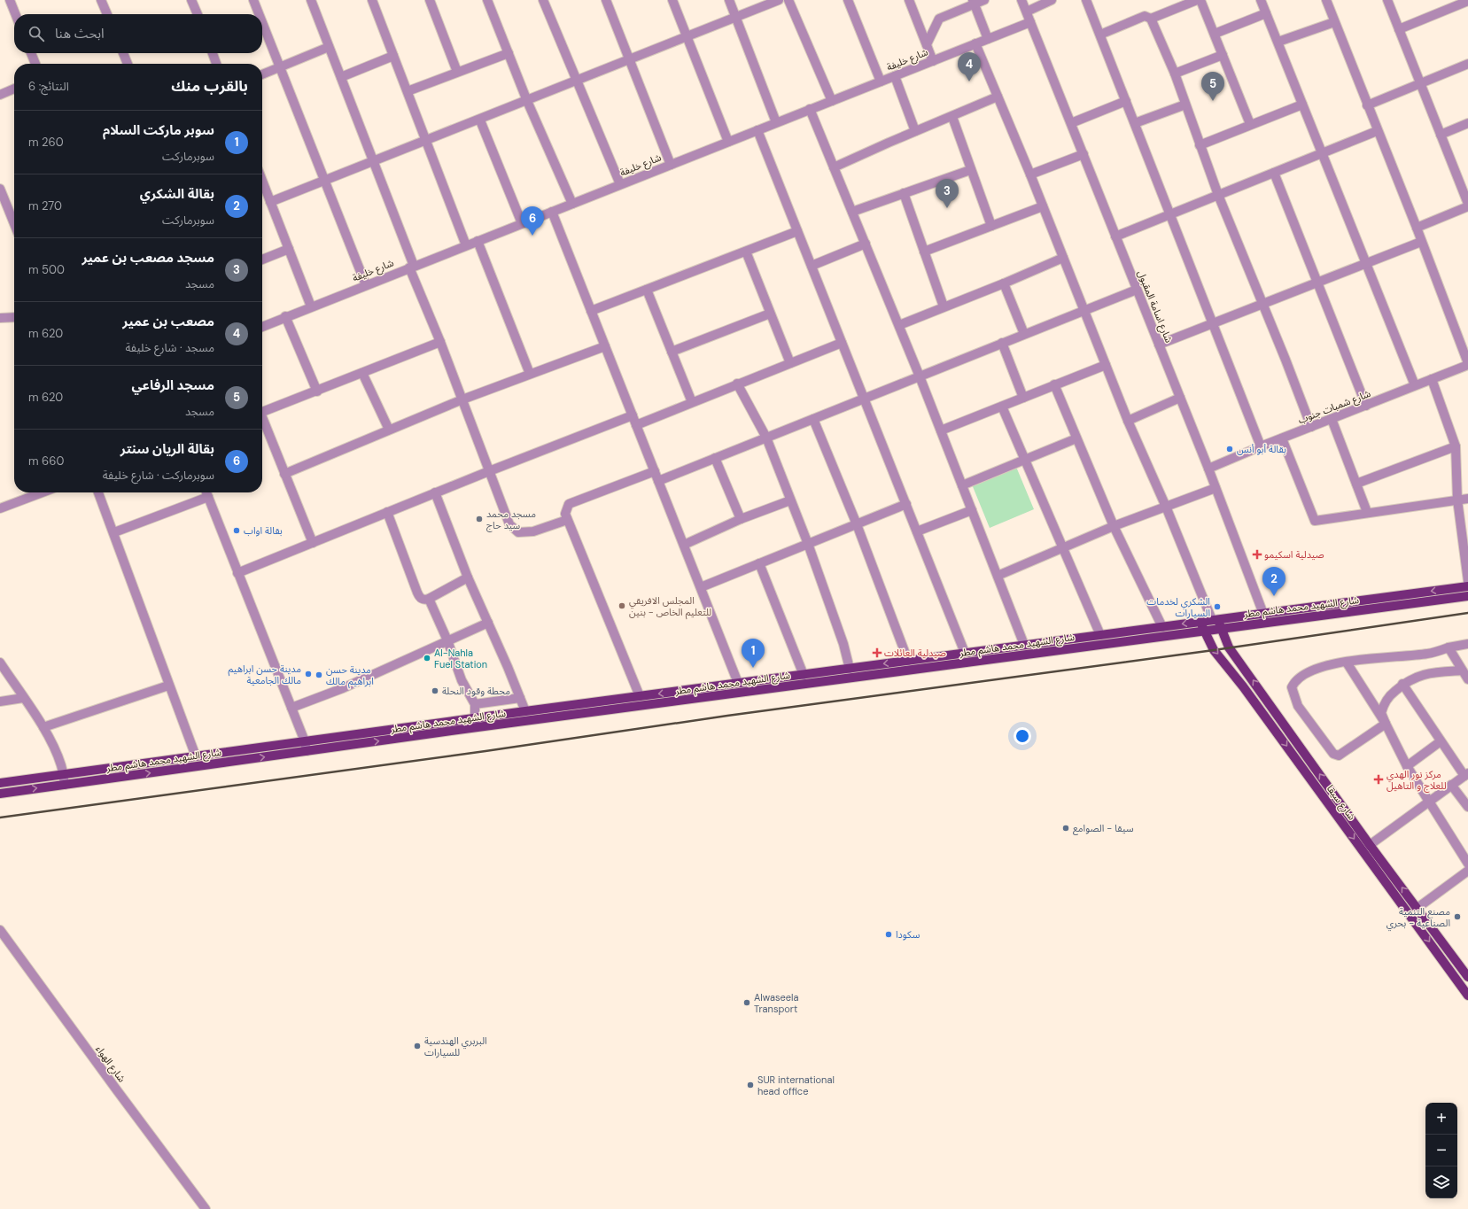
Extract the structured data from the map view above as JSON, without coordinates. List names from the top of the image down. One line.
{"streets":{"main road":["شارع الشهيد محمد هاشم مطر","شارع سيقا"],"street":["شارع خليفة","شارع اسامة المقبول","شارع شمبات جنوب","شارع الهواء"]},"crossings":[["شارع خليفة","شارع اسامة المقبول"],["شارع اسامة المقبول","شارع شمبات جنوب"],["شارع اسامة المقبول","شارع الشهيد محمد هاشم مطر"],["شارع الشهيد محمد هاشم مطر","شارع سيقا"]],"places":{"other":["بقالة أبو أنس","مسجد محمد سيد حاج","بقالة اواب","المجلس الافريقي للتعليم الخاص - بنين","الشكري لخدمات السيارات","Al-Nahla Fuel Station","مدينة حسن ابراهيم مالك الجامعية","مدينة حسن ابراهيم مالك","محطة وقود النحلة","سيقا - الصوامع","مصنع التنمية الصناعية - بحري","سكودا","Alwaseela Transport","البربري الهندسية للسيارات","SUR international head office"],"health":["صيدلية اسكيمو","صيدلية العائلات","مركز نور الهدي للعلاج و التاهيل"]},"page":{"search":"ابحث هنا","pins":["4","5","3","6","2","1"],"heading":["بالقرب منك","النتائج: 6"],"list":[{"mark":"1","name":"سوبر ماركت السلام","note":"سوبرماركت","value":"260 m"},{"mark":"2","name":"بقالة الشكري","note":"سوبرماركت","value":"270 m"},{"mark":"3","name":"مسجد مصعب بن عمير","note":"مسجد","value":"500 m"},{"mark":"4","name":"مصعب بن عمير","note":"مسجد · شارع خليفة","value":"620 m"},{"mark":"5","name":"مسجد الرفاعي","note":"مسجد","value":"620 m"},{"mark":"6","name":"بقالة الريان سنتر","note":"سوبرماركت · شارع خليفة","value":"660 m"}],"map_buttons":["+","−"]}}
